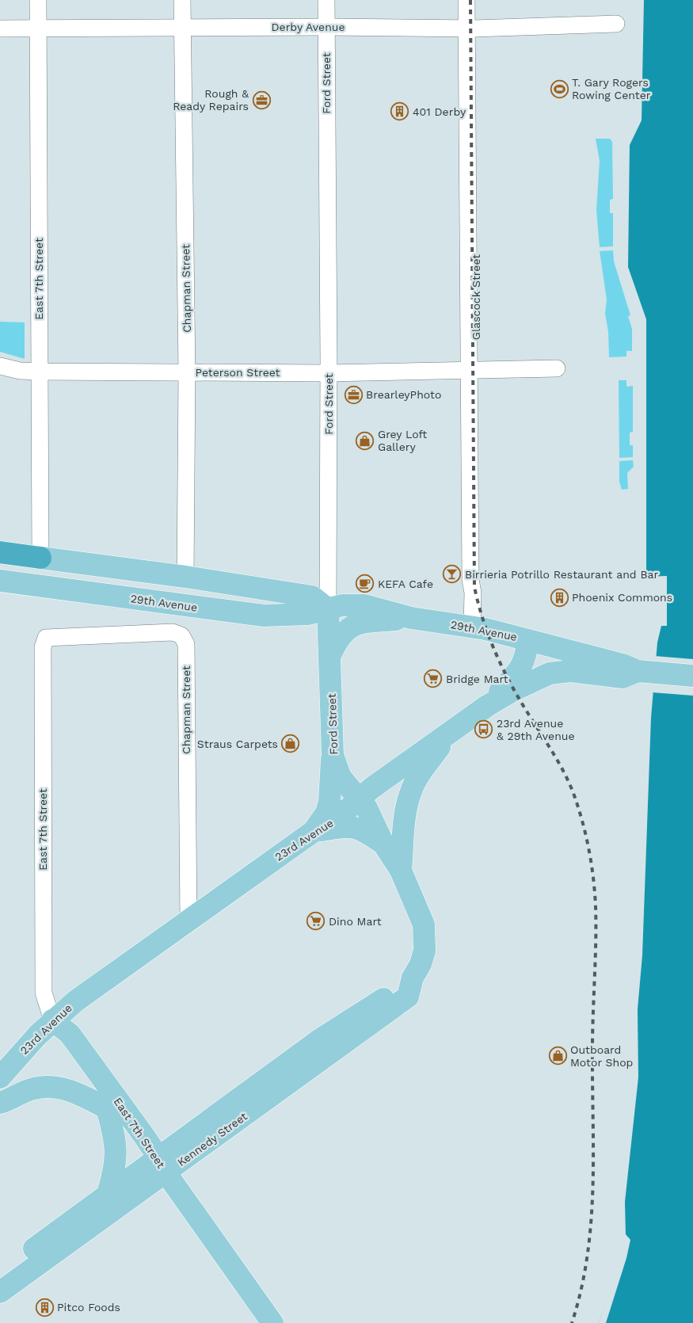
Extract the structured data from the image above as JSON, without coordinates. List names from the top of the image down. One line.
{"streets":{"main road":["Ford Street","East 7th Street","29th Avenue","23rd Avenue","Kennedy Street"],"street":["Derby Avenue","Chapman Street","Glascock Street","Peterson Street"]},"crossings":[["Derby Avenue","Ford Street"],["Derby Avenue","East 7th Street"],["Derby Avenue","Chapman Street"],["Derby Avenue","Glascock Street"],["Ford Street","Peterson Street"],["Ford Street","29th Avenue"],["Ford Street","23rd Avenue"],["Ford Street","Kennedy Street"],["East 7th Street","Chapman Street"],["East 7th Street","Peterson Street"],["East 7th Street","23rd Avenue"],["East 7th Street","Kennedy Street"],["Chapman Street","Peterson Street"],["Chapman Street","23rd Avenue"],["Glascock Street","Peterson Street"],["Glascock Street","29th Avenue"],["29th Avenue","23rd Avenue"],["23rd Avenue","Kennedy Street"]],"places":{"sports":["T. Gary Rogers Rowing Center"],"office":["Rough & Ready Repairs","BrearleyPhoto"],"building":["401 Derby","Phoenix Commons","Pitco Foods"],"shop":["Grey Loft Gallery","Straus Carpets","Outboard Motor Shop"],"bar":["Birrieria Potrillo Restaurant and Bar"],"cafe":["KEFA Cafe"],"supermarket":["Bridge Mart","Dino Mart"],"bus stop":["23rd Avenue & 29th Avenue"]}}
